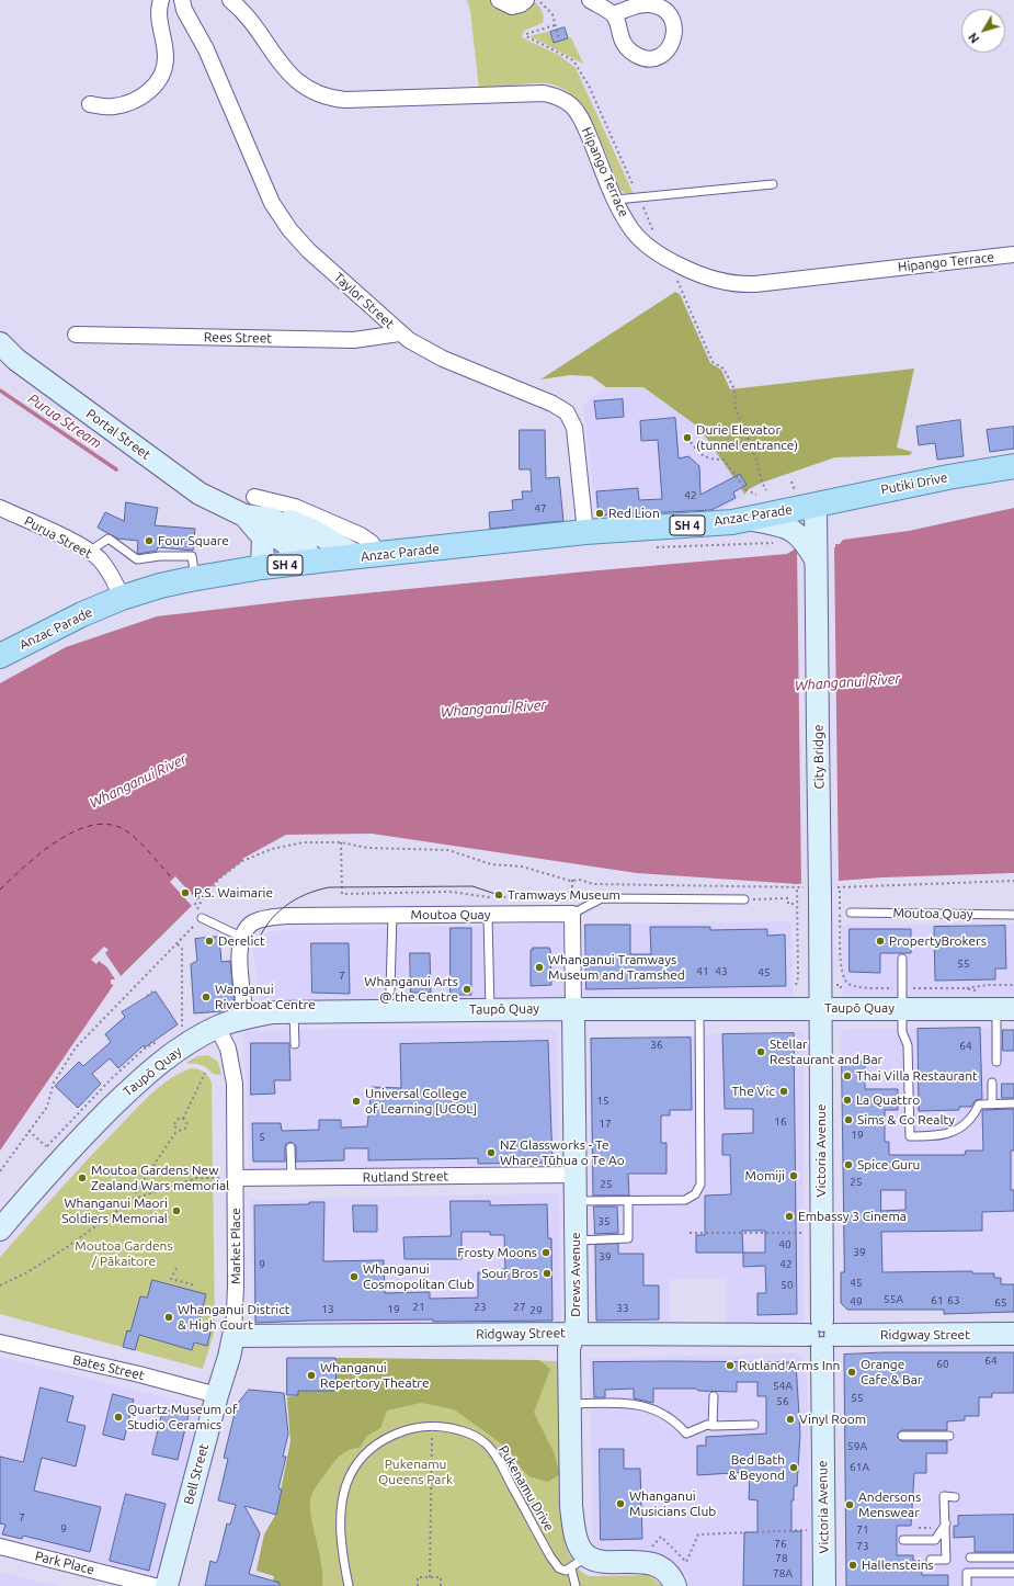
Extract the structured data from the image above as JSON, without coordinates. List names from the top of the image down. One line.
{"streets":{"main road":["Putiki Drive","Anzac Parade","SH 4"],"street":["Hipango Terrace","Taylor Street","Rees Street","Portal Street","Purua Street","City Bridge","Moutoa Quay","Taupō Quay","Victoria Avenue","Rutland Street","Market Place","Drews Avenue","Ridgway Street","Bates Street","Bell Street","Park Place"],"lane":["Pukenamu Drive"]},"crossings":[["Taylor Street","Rees Street"],["Taylor Street","Anzac Parade"],["Portal Street","Anzac Parade"],["Putiki Drive","Anzac Parade"],["Putiki Drive","City Bridge"],["Anzac Parade","Purua Street"],["Anzac Parade","City Bridge"],["City Bridge","Taupō Quay"],["City Bridge","Victoria Avenue"],["Moutoa Quay","Drews Avenue"],["Taupō Quay","Victoria Avenue"],["Taupō Quay","Market Place"],["Taupō Quay","Drews Avenue"],["Victoria Avenue","Ridgway Street"],["Rutland Street","Market Place"],["Rutland Street","Drews Avenue"],["Market Place","Ridgway Street"],["Market Place","Bell Street"],["Drews Avenue","Ridgway Street"],["Drews Avenue","Pukenamu Drive"],["Ridgway Street","Bell Street"],["Bates Street","Bell Street"]],"water":["Purua Stream","Whanganui River"],"parks":["Moutoa Gardens / Pākaitore","Pukenamu Queens Park"],"places":["Durie Elevator (tunnel entrance)","Red Lion","Four Square","P.S. Waimarie","Tramways Museum","Derelict","PropertyBrokers","Whanganui Tramways Museum and Tramshed","Whanganui Arts @ the Centre","Wanganui Riverboat Centre","Stellar Restaurant and Bar","Thai Villa Restaurant","The Vic","La Quattro","Universal College of Learning [UCOL]","Sims & Co Realty","NZ Glassworks - Te Whare Tūhua o Te Ao","Spice Guru","Momiji","Moutoa Gardens New Zealand Wars memorial","Whanganui Maori Soldiers Memorial","Embassy 3 Cinema","Frosty Moons","Sour Bros","Whanganui Cosmopolitan Club","Whanganui District & High Court","Rutland Arms Inn","Orange Cafe & Bar","Whanganui Repertory Theatre","Quartz Museum of Studio Ceramics","Vinyl Room","Bed Bath & Beyond","Whanganui Musicians Club","Andersons Menswear","Hallensteins"],"house_numbers":["42","47","55","41","43","45","7","36","64","15","16","17","19","5","25","25","35","40","39","39","9","42","45","50","55A","61","63","49","65","21","23","27","33","13","19","29","64","60","54A","55","56","59A","61A","7","9","71","76","73","78","78A"],"north":"bottom left"}
